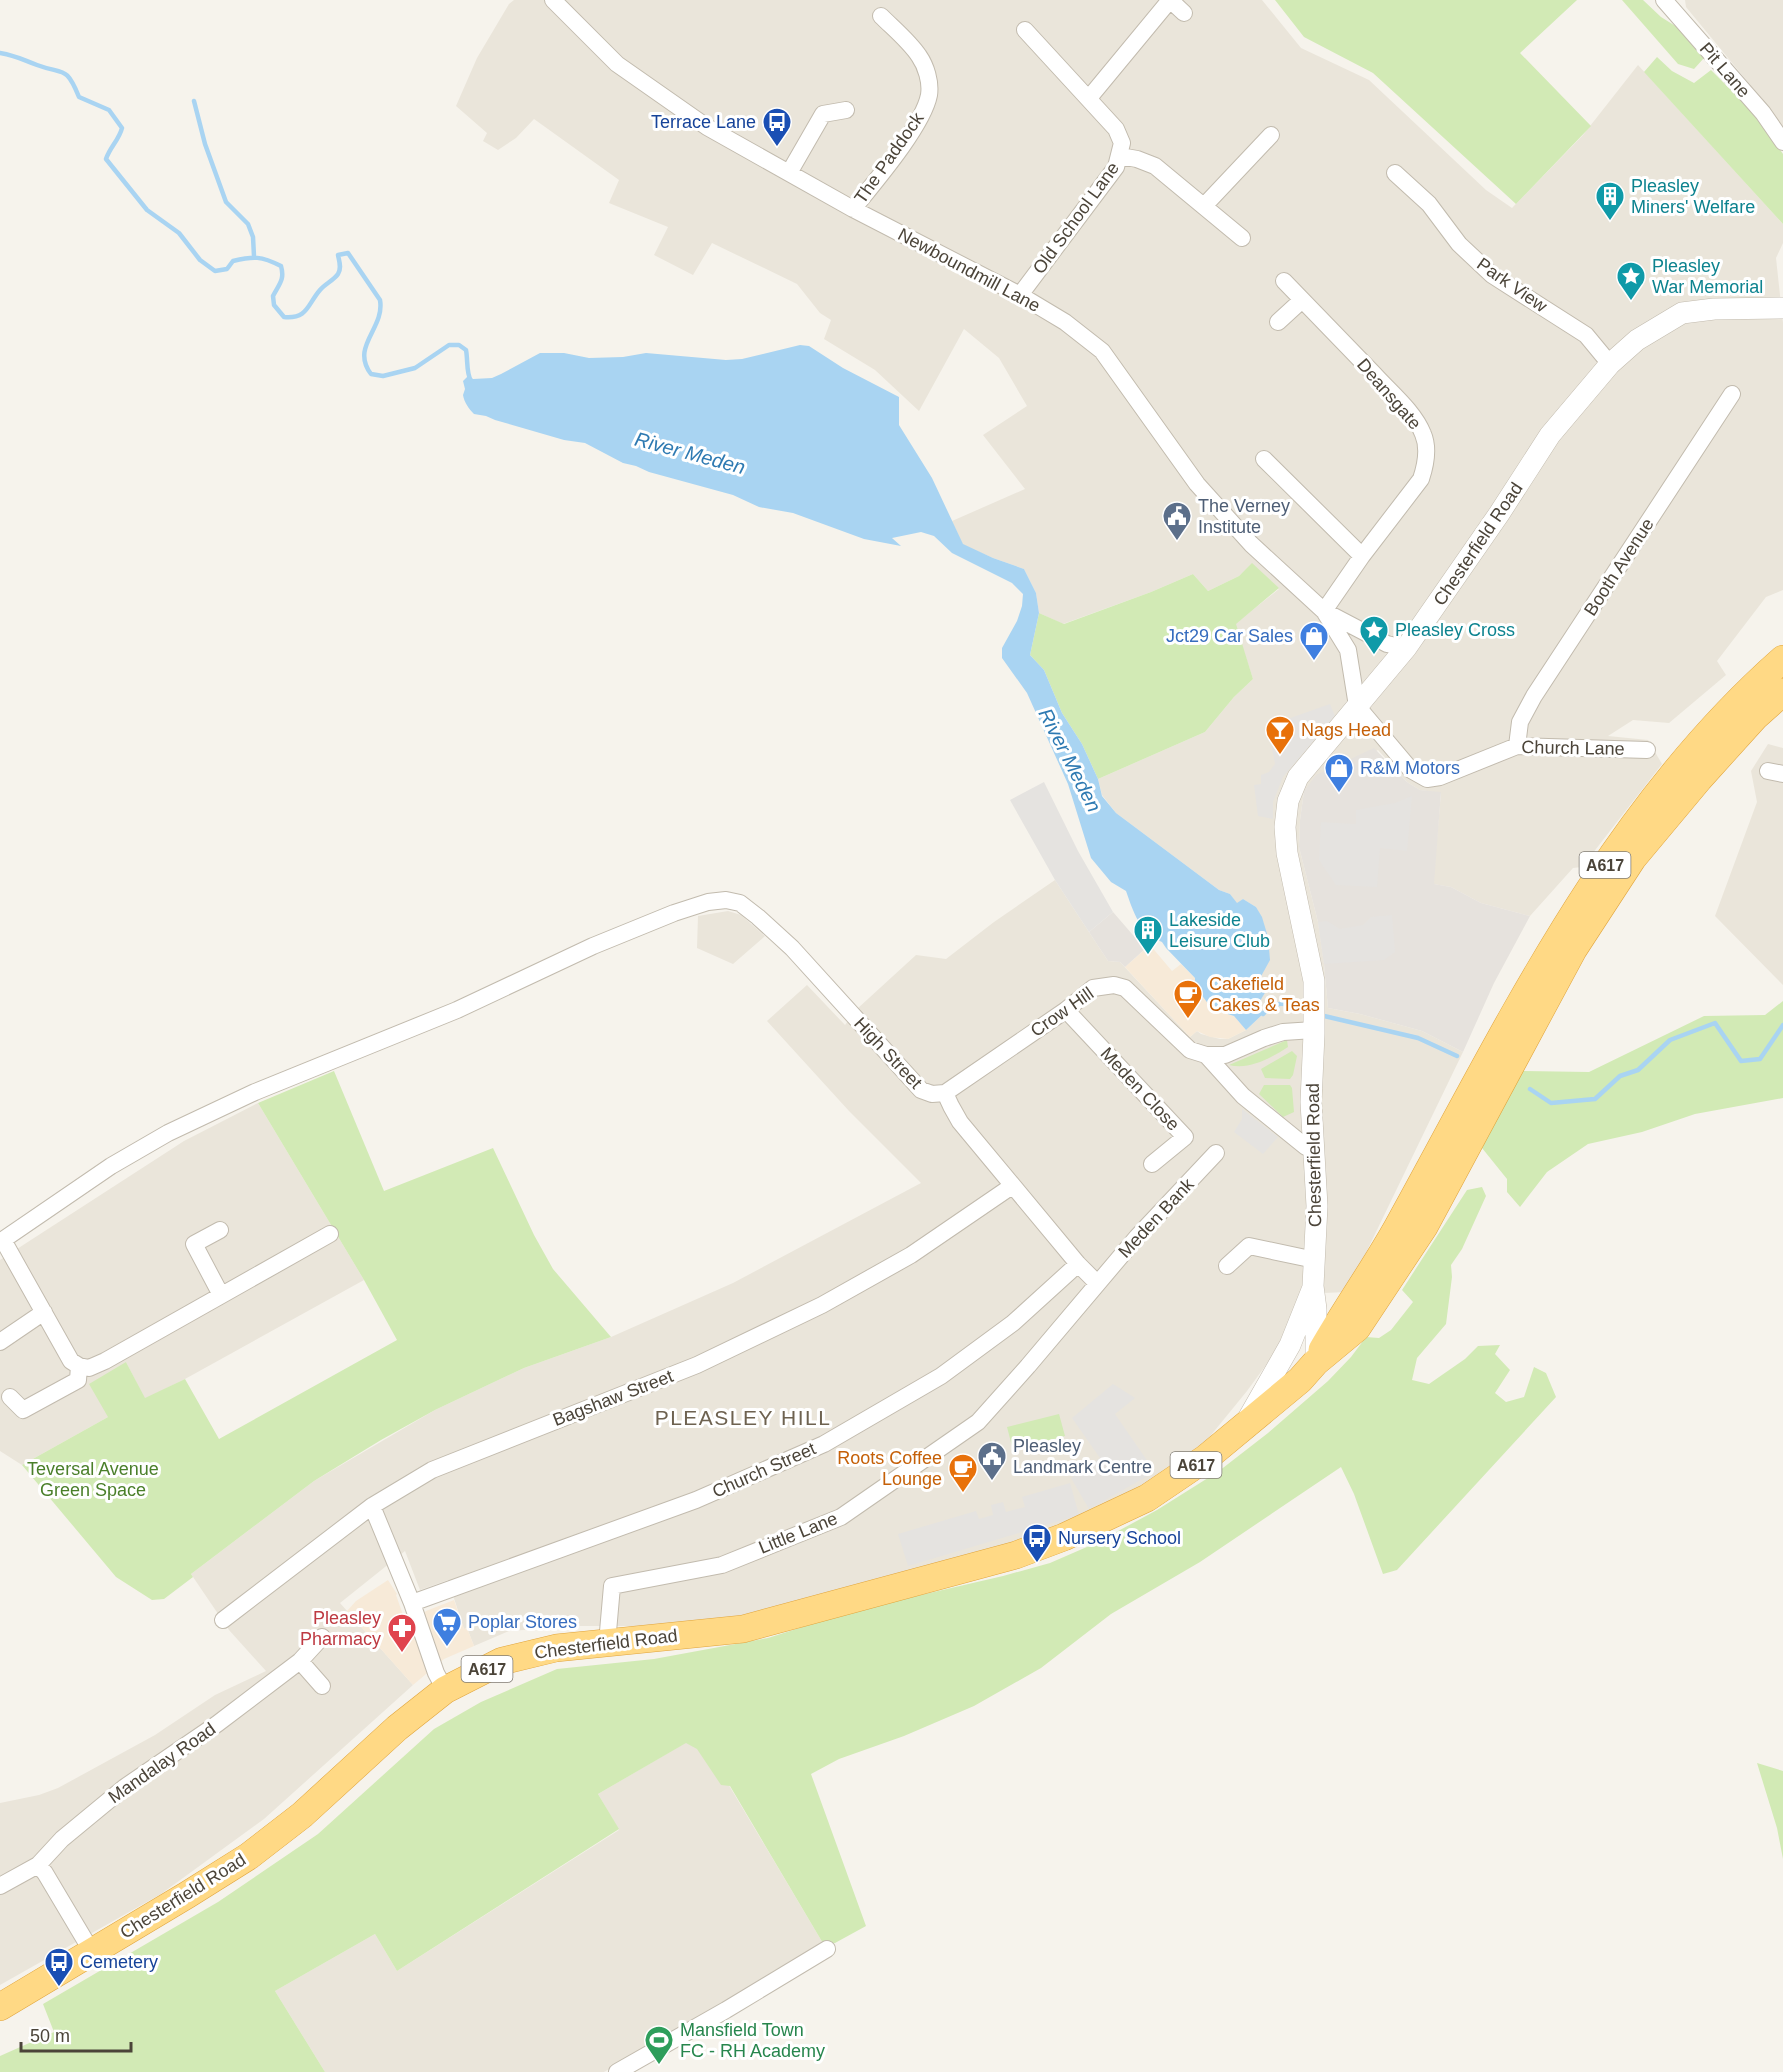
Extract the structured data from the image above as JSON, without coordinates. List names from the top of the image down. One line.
{"streets":{"highway":["Chesterfield Road","A617"],"street":["Pit Lane","The Paddock","Old School Lane","Newboundmill Lane","Park View","Deansgate","Booth Avenue","Church Lane","Crow Hill","High Street","Meden Close","Meden Bank","Bagshaw Street","Church Street","Little Lane","Mandalay Road"]},"crossings":[["The Paddock","Newboundmill Lane"],["Old School Lane","Newboundmill Lane"],["Newboundmill Lane","Deansgate"],["Newboundmill Lane","Chesterfield Road"],["Newboundmill Lane","Church Lane"],["Park View","Chesterfield Road"],["Chesterfield Road","Church Lane"],["Chesterfield Road","A617"],["Chesterfield Road","Crow Hill"],["Chesterfield Road","Little Lane"],["Booth Avenue","Church Lane"],["Crow Hill","High Street"],["Crow Hill","Meden Close"],["High Street","Meden Bank"],["High Street","Bagshaw Street"],["High Street","Church Street"],["High Street","Little Lane"],["Meden Bank","Little Lane"]],"districts":["PLEASLEY HILL"],"water":["River Meden"],"parks":["Teversal Avenue Green Space"],"places":{"bus stop":["Terrace Lane","Nursery School","Cemetery"],"building":["Pleasley Miners' Welfare","Lakeside Leisure Club"],"place":["Pleasley War Memorial","Pleasley Cross"],"public building":["The Verney Institute","Pleasley Landmark Centre"],"shop":["Jct29 Car Sales","R&M Motors"],"bar":["Nags Head"],"cafe":["Cakefield Cakes & Teas","Roots Coffee Lounge"],"supermarket":["Poplar Stores"],"pharmacy":["Pleasley Pharmacy"],"sports":["Mansfield Town FC - RH Academy"]},"scale_bar":"50 m"}
